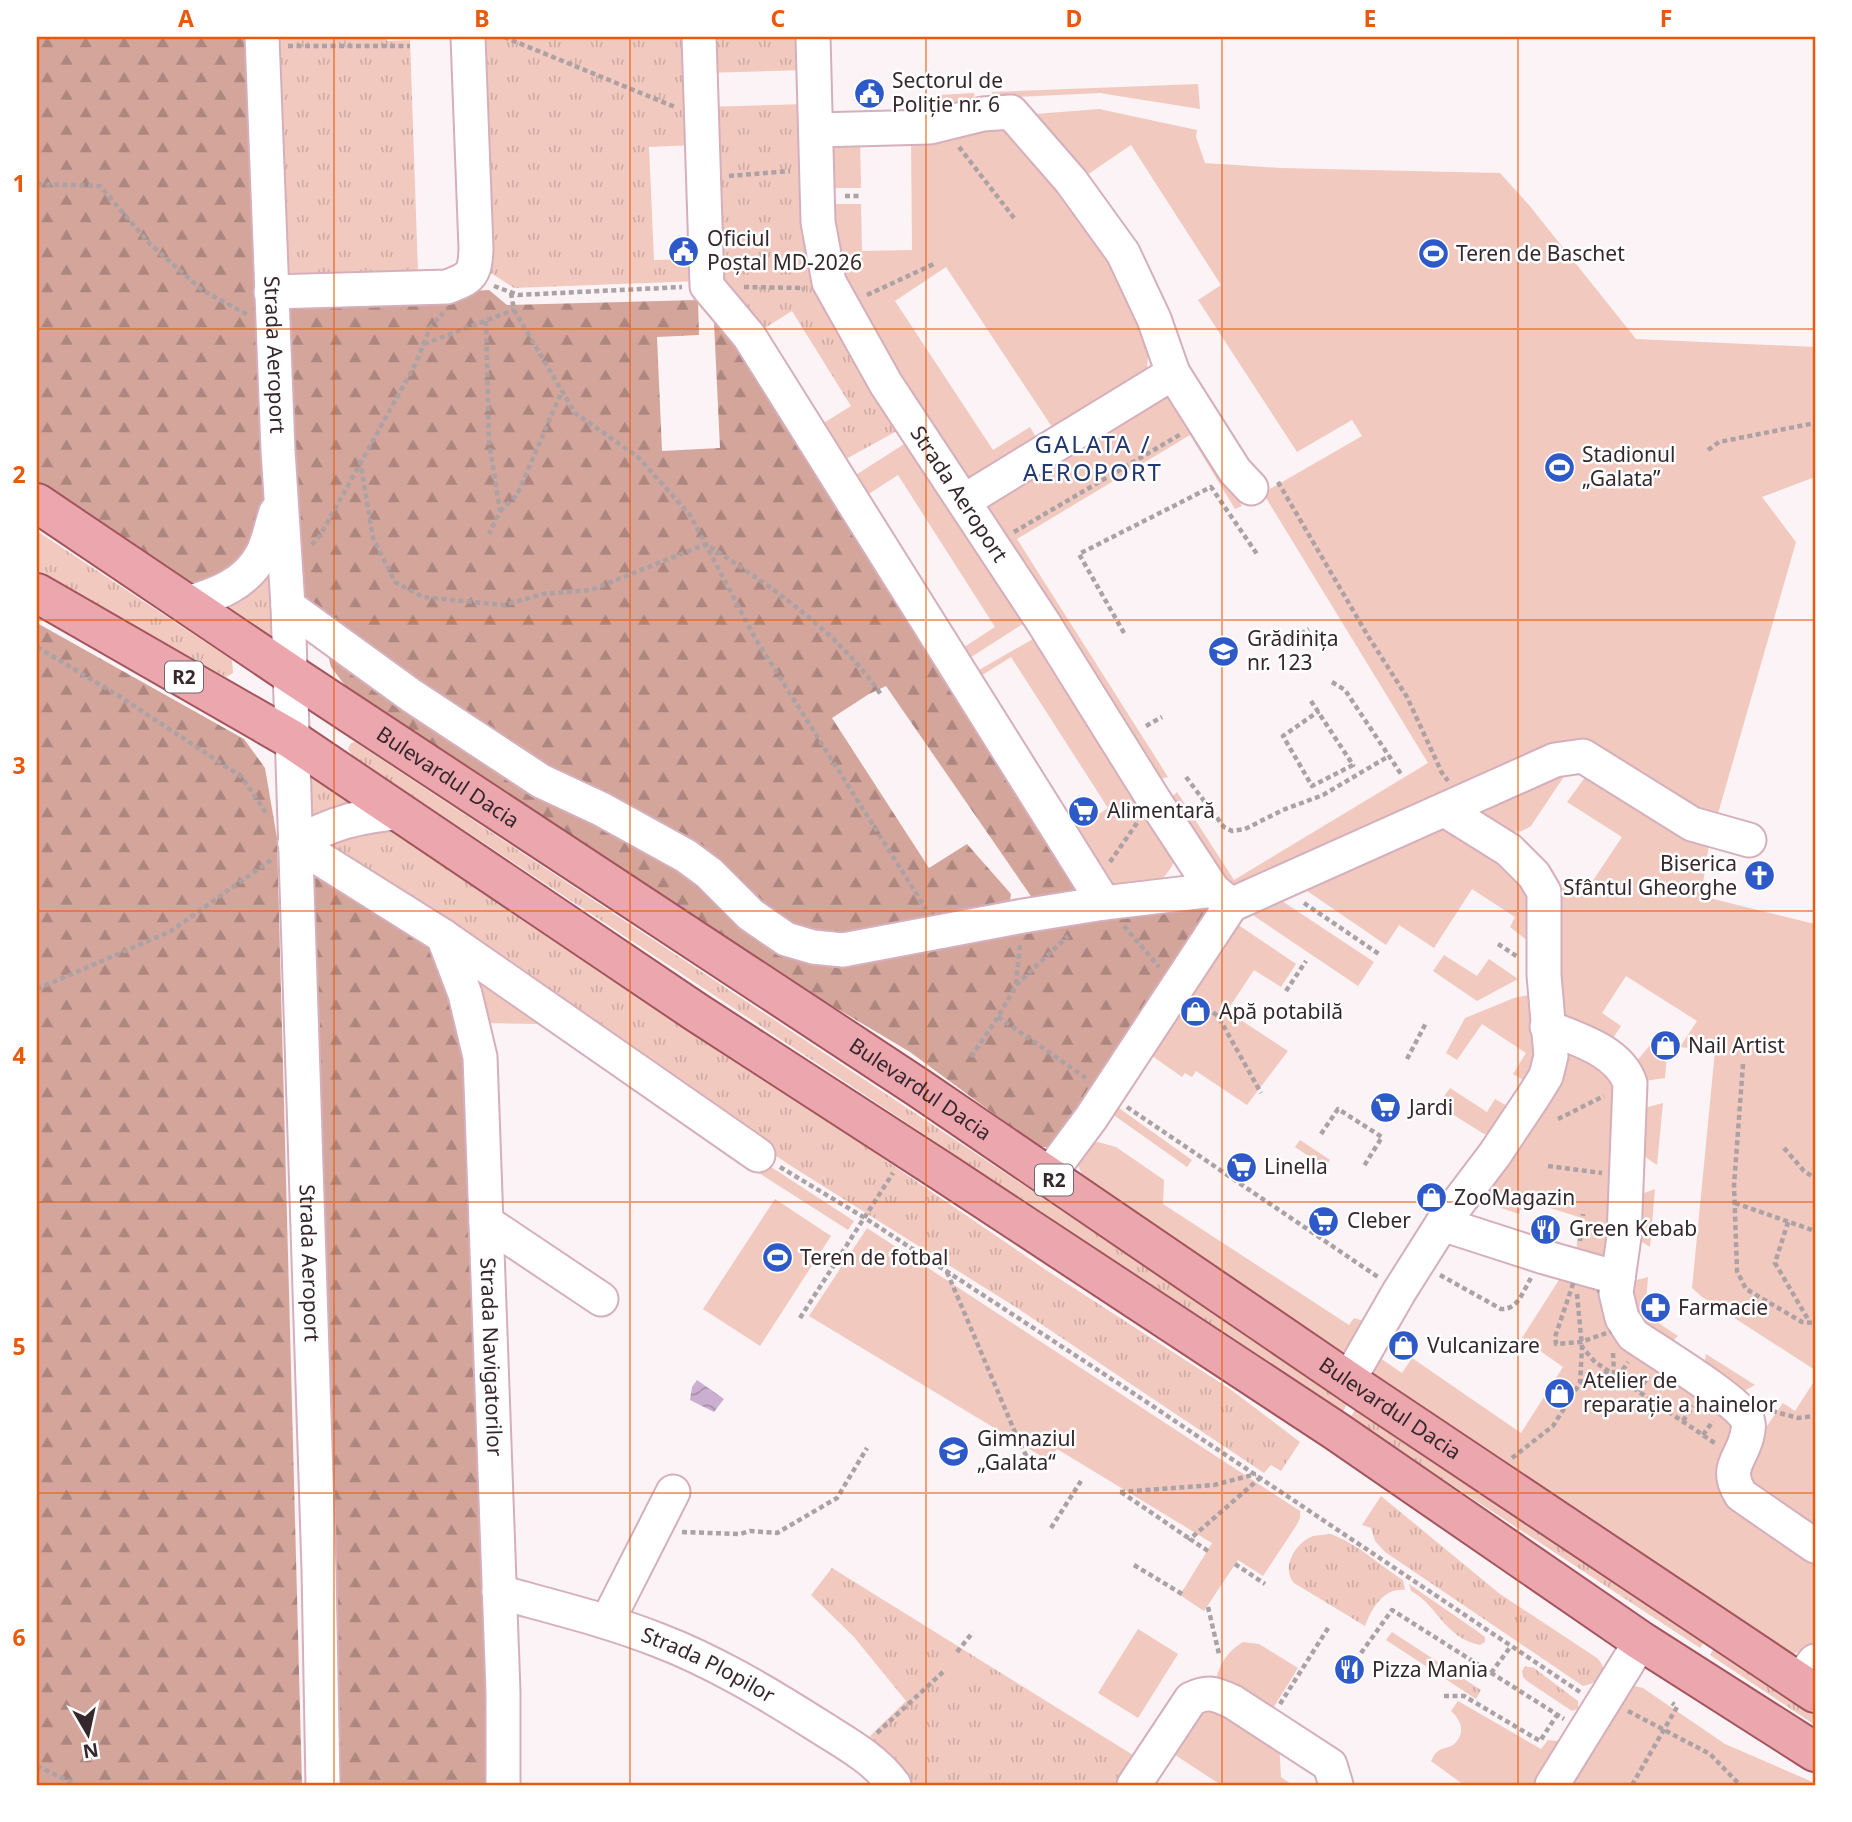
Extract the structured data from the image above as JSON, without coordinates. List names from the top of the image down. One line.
{"streets":{"main road":["R2","Bulevardul Dacia"],"street":["Strada Aeroport","Strada Navigatorilor","Strada Plopilor"]},"crossings":[["Strada Aeroport","R2"],["Strada Aeroport","Bulevardul Dacia"],["Strada Navigatorilor","Strada Plopilor"]],"districts":["GALATA / AEROPORT"],"places":{"public building":["Sectorul de Poliție nr. 6","Oficiul Poștal MD-2026"],"sports":["Teren de Baschet","Stadionul „Galata”","Teren de fotbal"],"school or university":["Grădinița nr. 123","Gimnaziul „Galata“"],"supermarket":["Alimentară","Jardi","Linella","Cleber"],"church":["Biserica Sfântul Gheorghe"],"shop":["Apă potabilă","Nail Artist","ZooMagazin","Vulcanizare","Atelier de reparație a hainelor"],"restaurant":["Green Kebab","Pizza Mania"],"pharmacy":["Farmacie"]},"north":"bottom","grid":{"columns":["A","B","C","D","E","F"],"rows":["1","2","3","4","5","6"]}}
